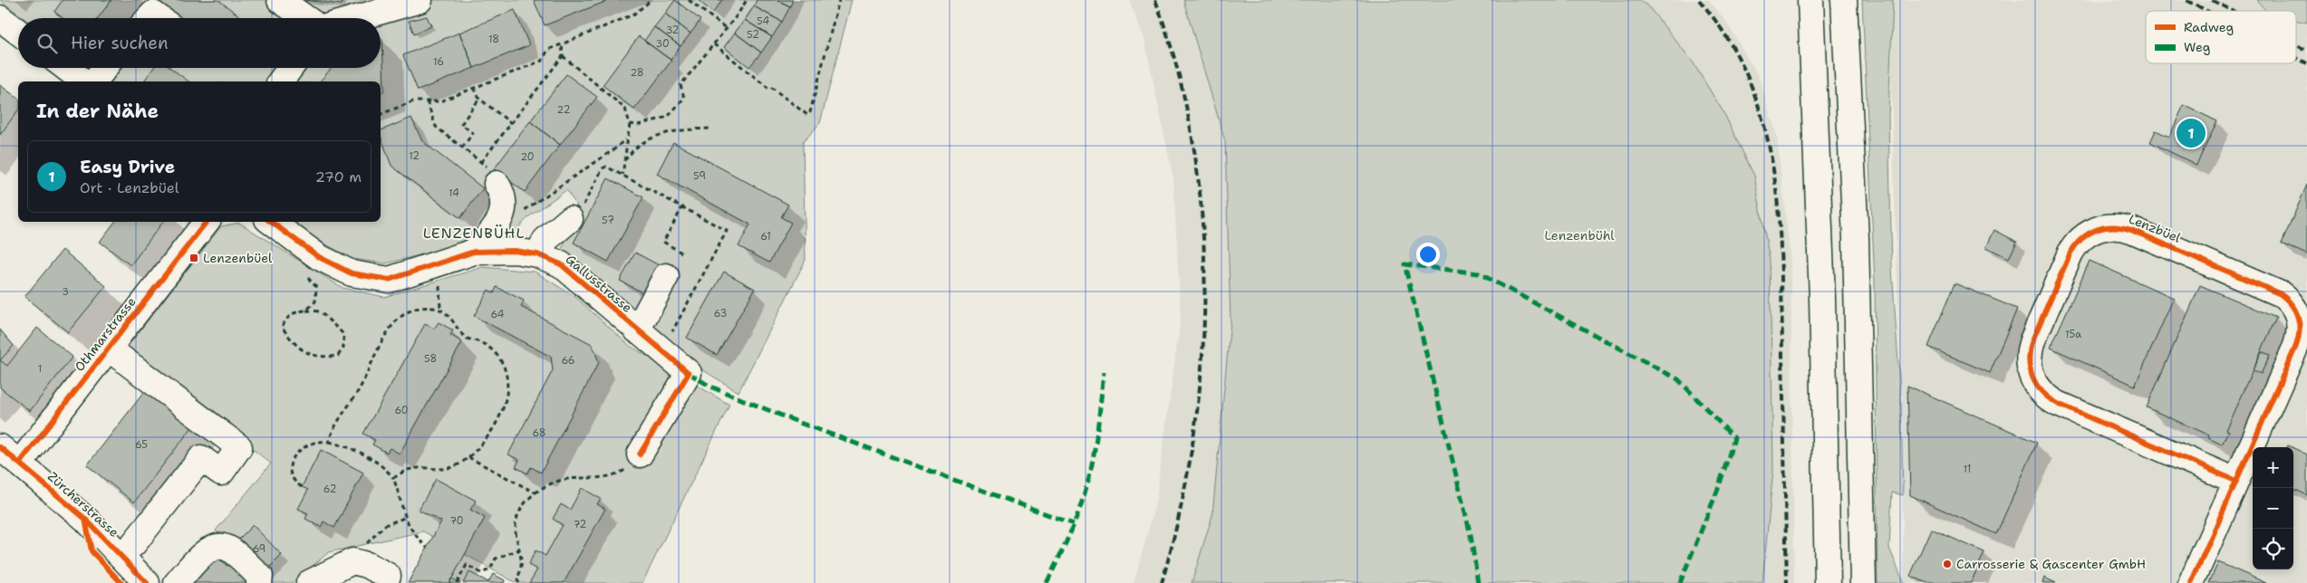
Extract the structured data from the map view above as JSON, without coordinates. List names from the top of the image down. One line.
{"streets":{"main road":["Lenzbüel","Gallusstrasse","Othmarstrasse","Zürcherstrasse"]},"crossings":[["Othmarstrasse","Zürcherstrasse"]],"districts":["LENZENBÜHL"],"parks":["Lenzenbühl"],"places":{"transit":["Lenzenbüel"],"other":["Carrosserie & Gascenter GmbH"]},"house_numbers":["54","32","52","18","30","16","28","22","12","20","59","14","57","61","3","63","64","15a","58","66","1","60","68","65","11","62","70","72","69"],"legend":["Radweg","Weg"],"page":{"search":"Hier suchen","heading":"In der Nähe","pins":"1","list":[{"mark":"1","name":"Easy Drive","note":"Ort · Lenzbüel","value":"270 m"}],"map_buttons":["+","−"]}}
